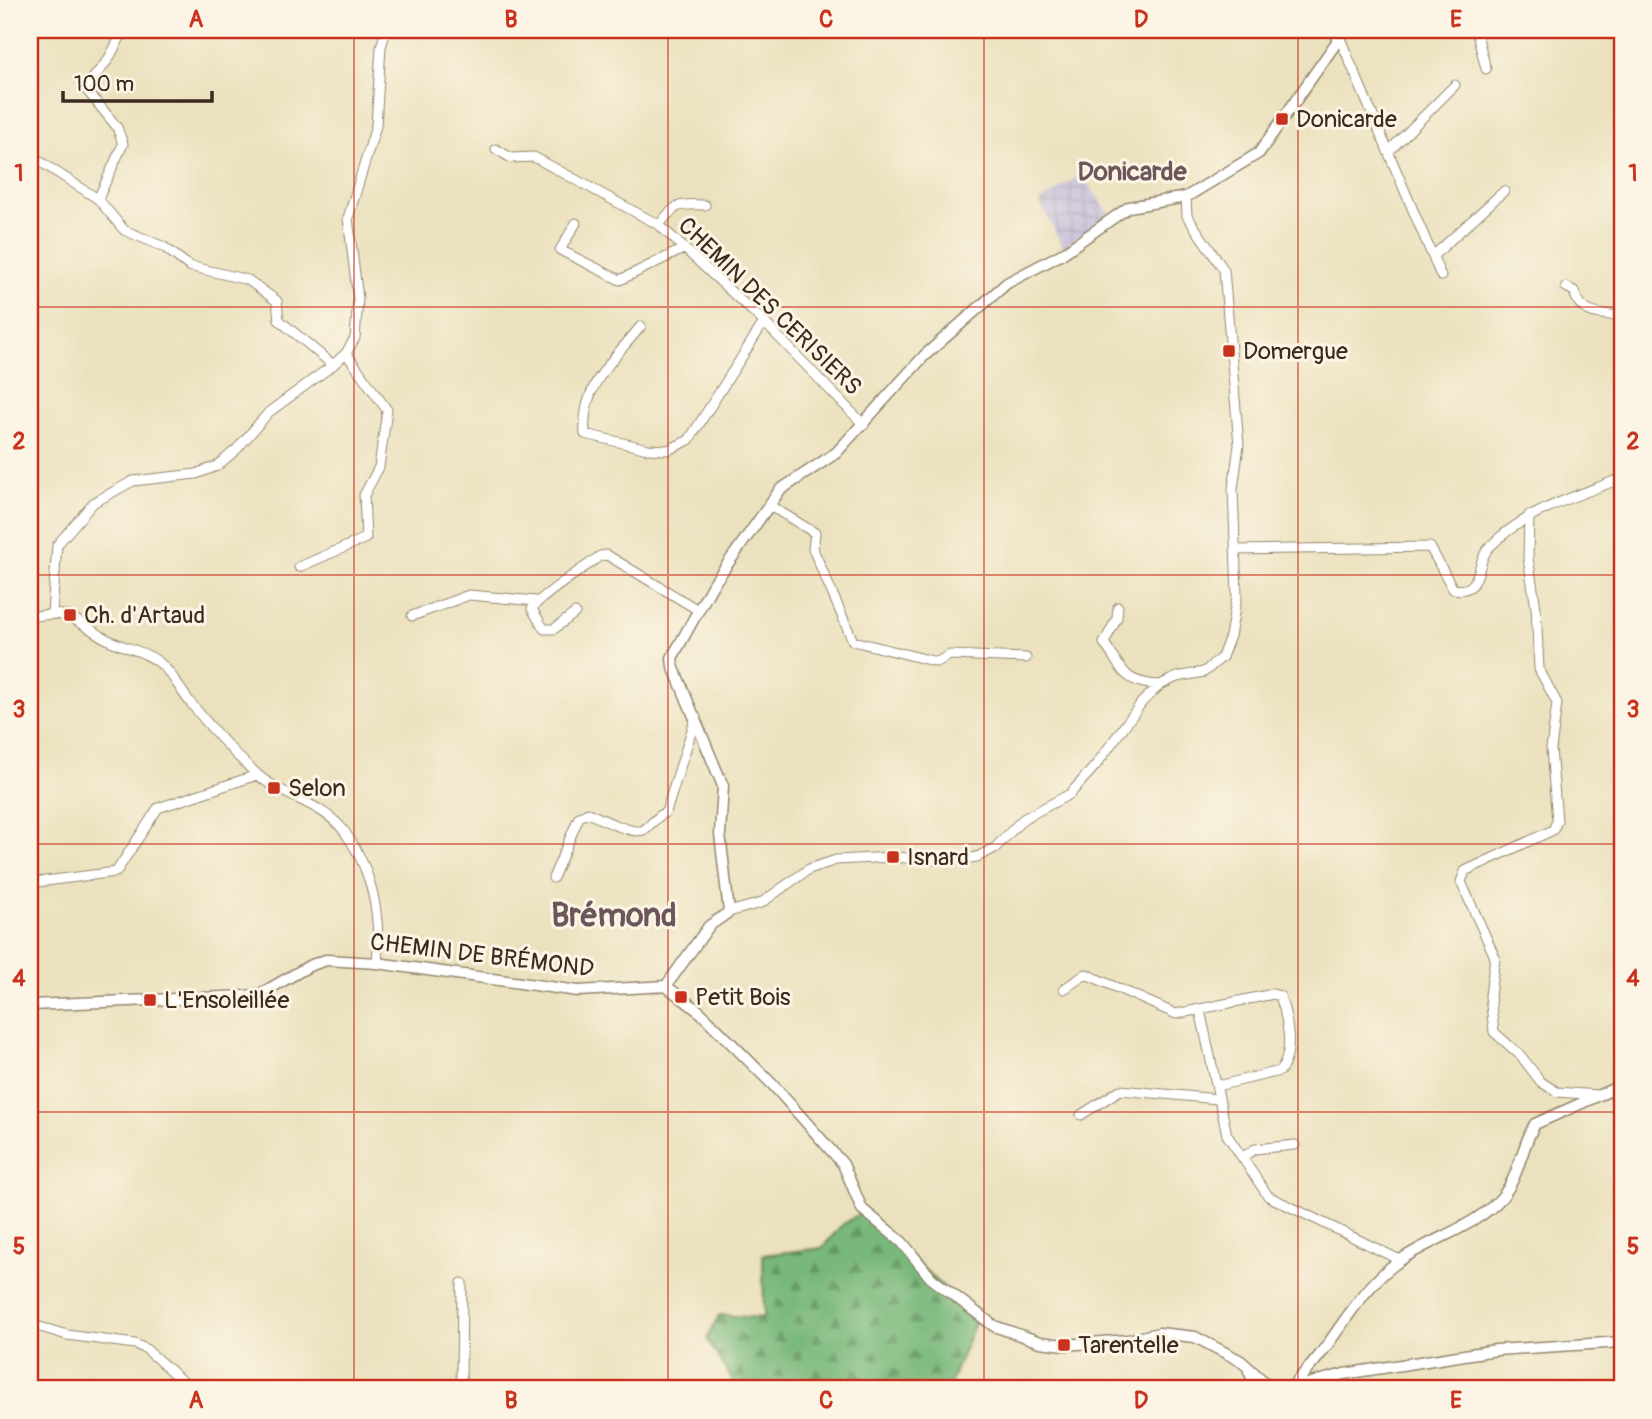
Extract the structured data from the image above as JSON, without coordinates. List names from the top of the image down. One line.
{"streets":{"street":["CHEMIN DES CERISIERS","CHEMIN DE BRÉMOND"]},"districts":["Donicarde","Brémond"],"places":{"transit":["Donicarde","Domergue","Ch. d'Artaud","Selon","Isnard","Petit Bois","L'Ensoleillée","Tarentelle"]},"scale_bar":"100 m","grid":{"columns":["A","B","C","D","E"],"rows":["1","2","3","4","5"]}}
